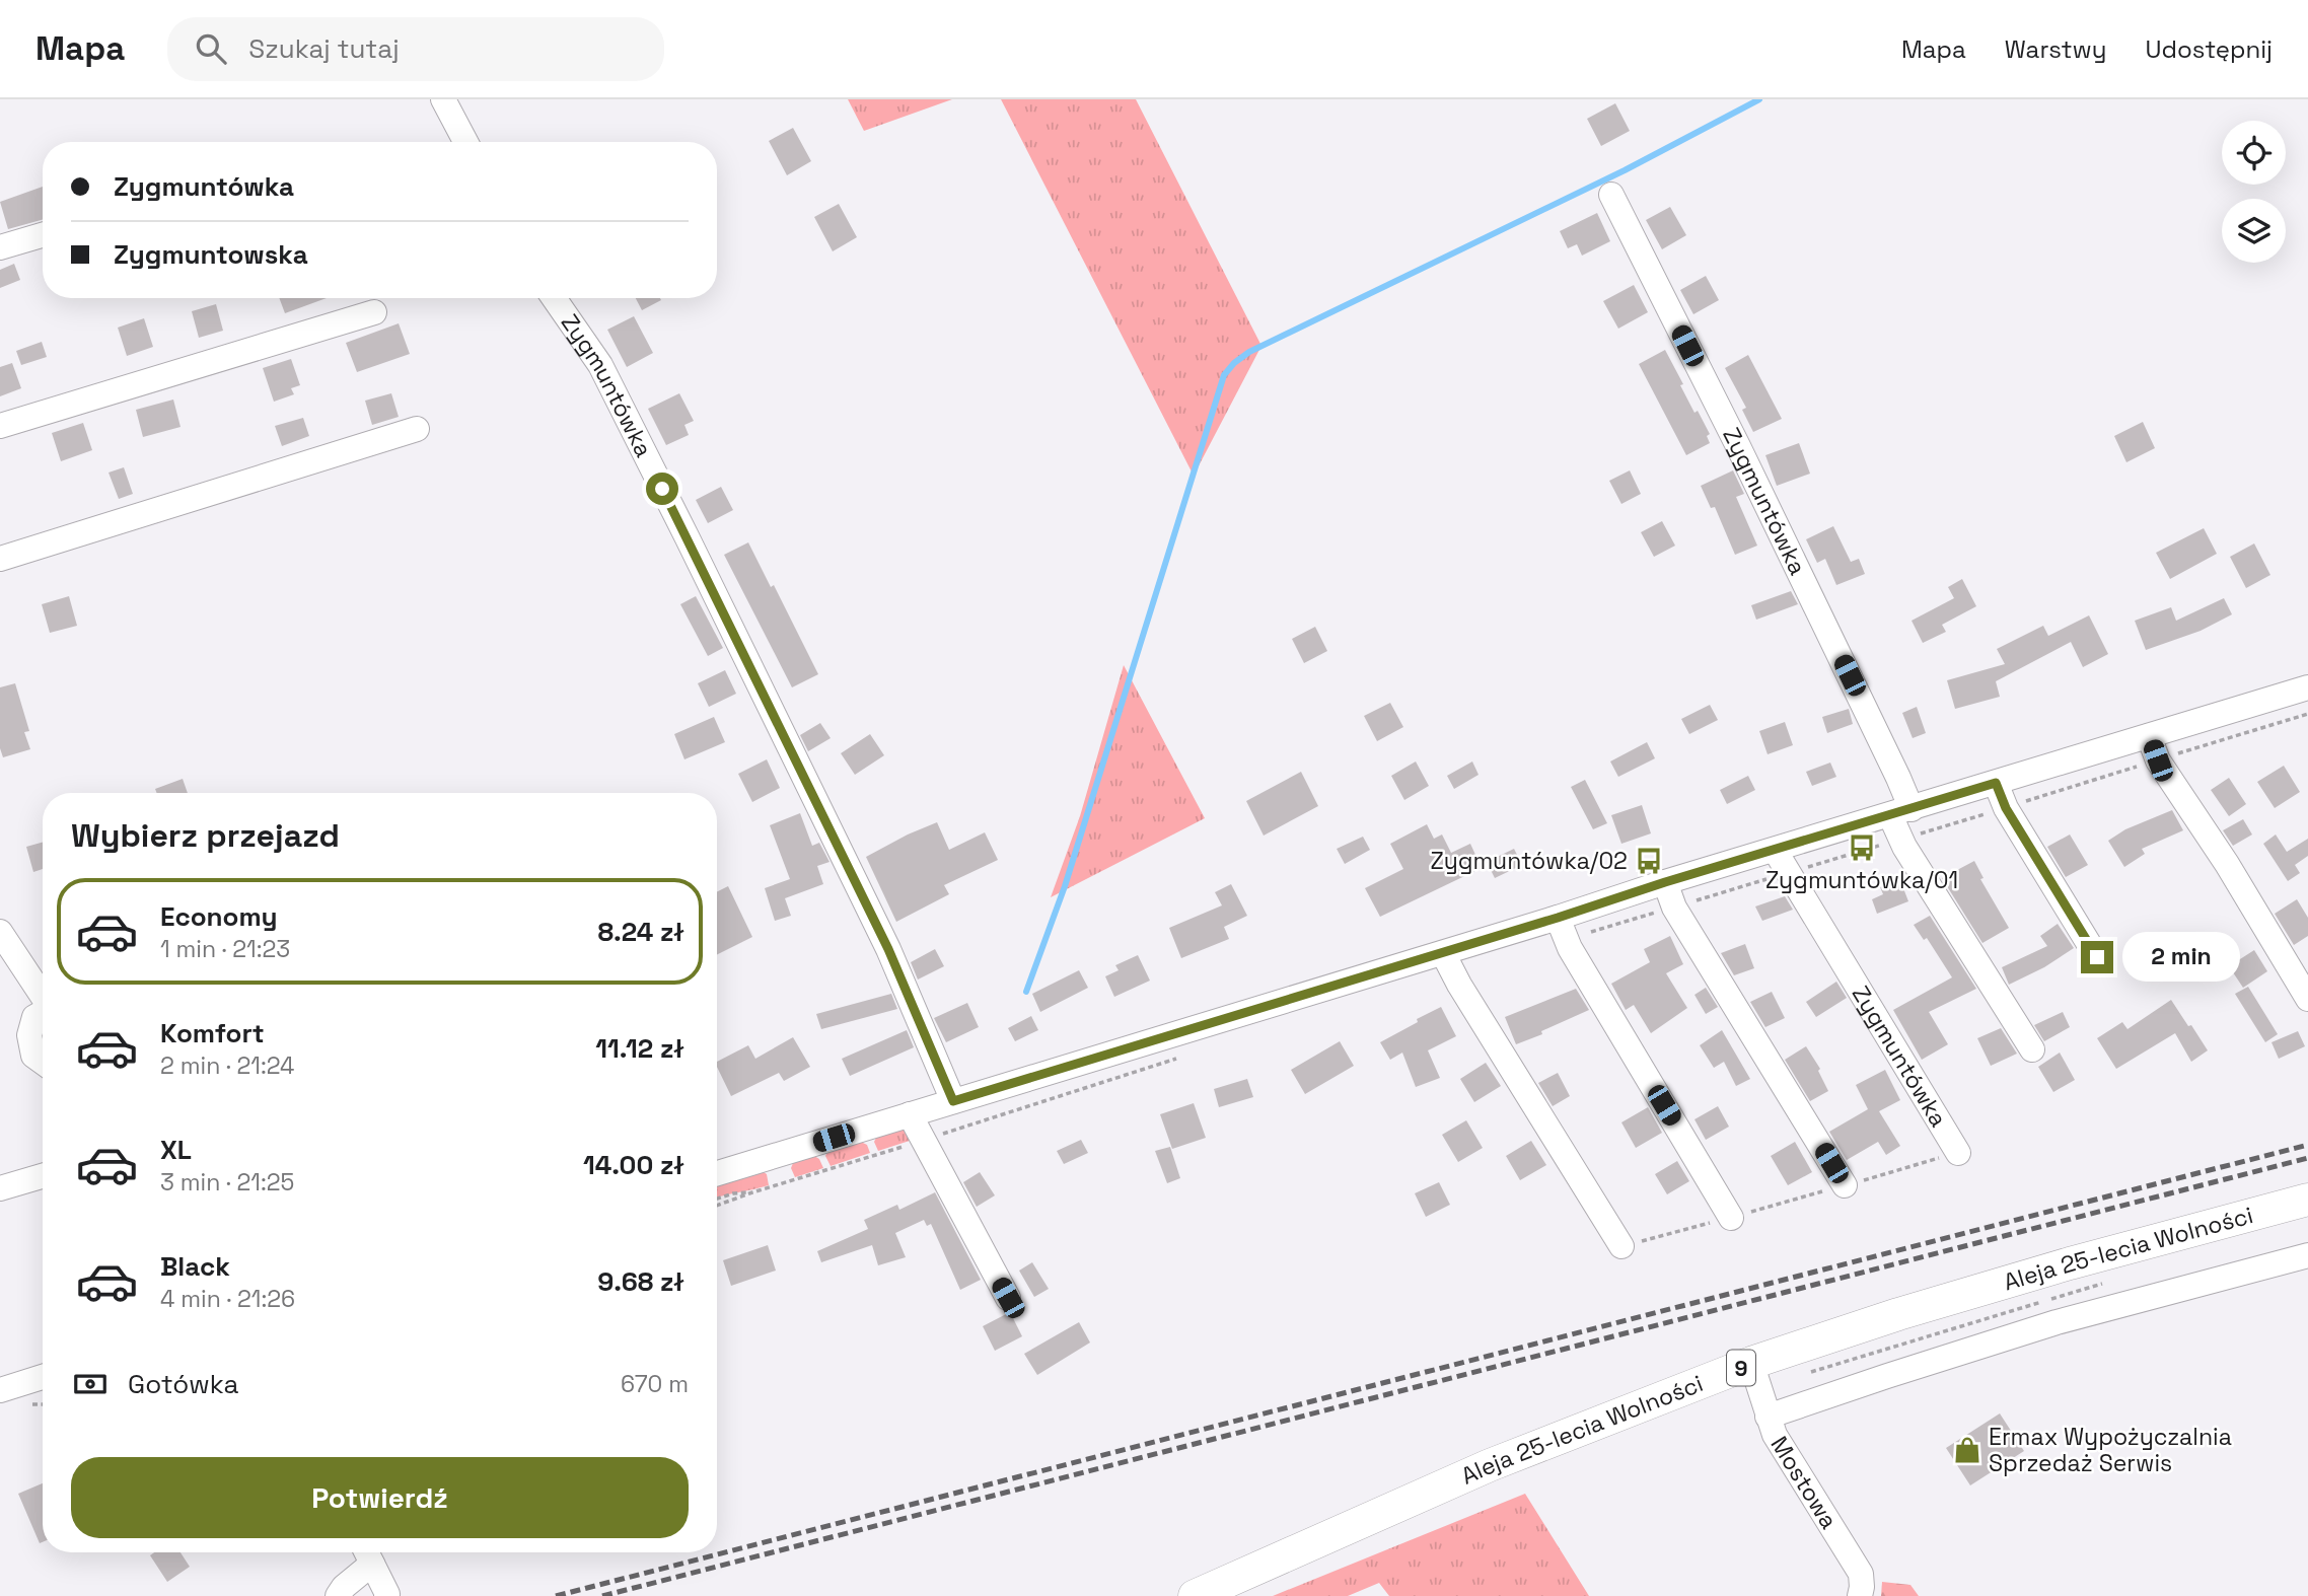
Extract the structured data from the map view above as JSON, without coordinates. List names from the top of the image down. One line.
{"streets":{"main road":["Aleja 25-lecia Wolności","9"],"street":["Zygmuntówka","Mostowa"]},"crossings":[["Aleja 25-lecia Wolności","Mostowa"]],"places":{"bus stop":["Zygmuntówka/01","Zygmuntówka/02"],"shop":["Ermax Wypożyczalnia Sprzedaż Serwis"]},"page":{"header":"Mapa","search":"Szukaj tutaj","nav":["Mapa","Warstwy","Udostępnij"],"banner":["Zygmuntówka","Zygmuntowska"],"heading":"Wybierz przejazd","list":[{"name":"Economy","note":"1 min · 21:23","value":"8.24 zł"},{"name":"Komfort","note":"2 min · 21:24","value":"11.12 zł"},{"name":"XL","note":"3 min · 21:25","value":"14.00 zł"},{"name":"Black","note":"4 min · 21:26","value":"9.68 zł"}],"bubble":"2 min","pay":["Gotówka","670 m"],"buttons":"Potwierdź"}}
